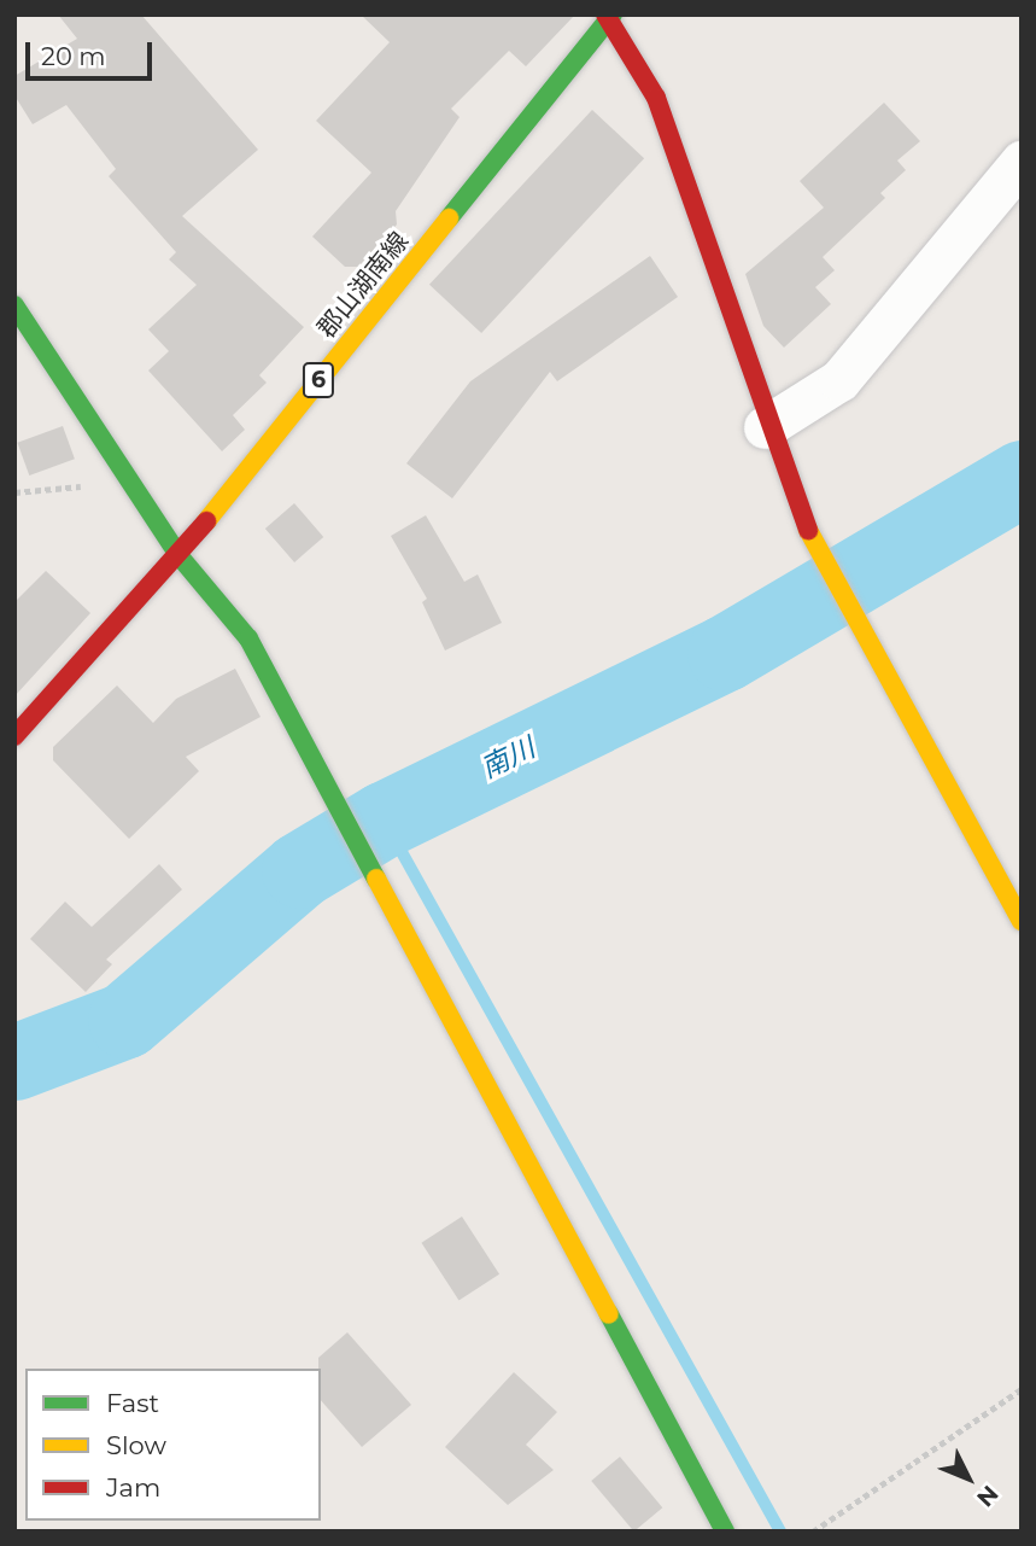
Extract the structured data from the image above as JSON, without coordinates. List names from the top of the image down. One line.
{"streets":{"street":["郡山湖南線","6"]},"water":["南川"],"legend":["Fast","Slow","Jam"],"scale_bar":"20 m","north":"bottom right"}
